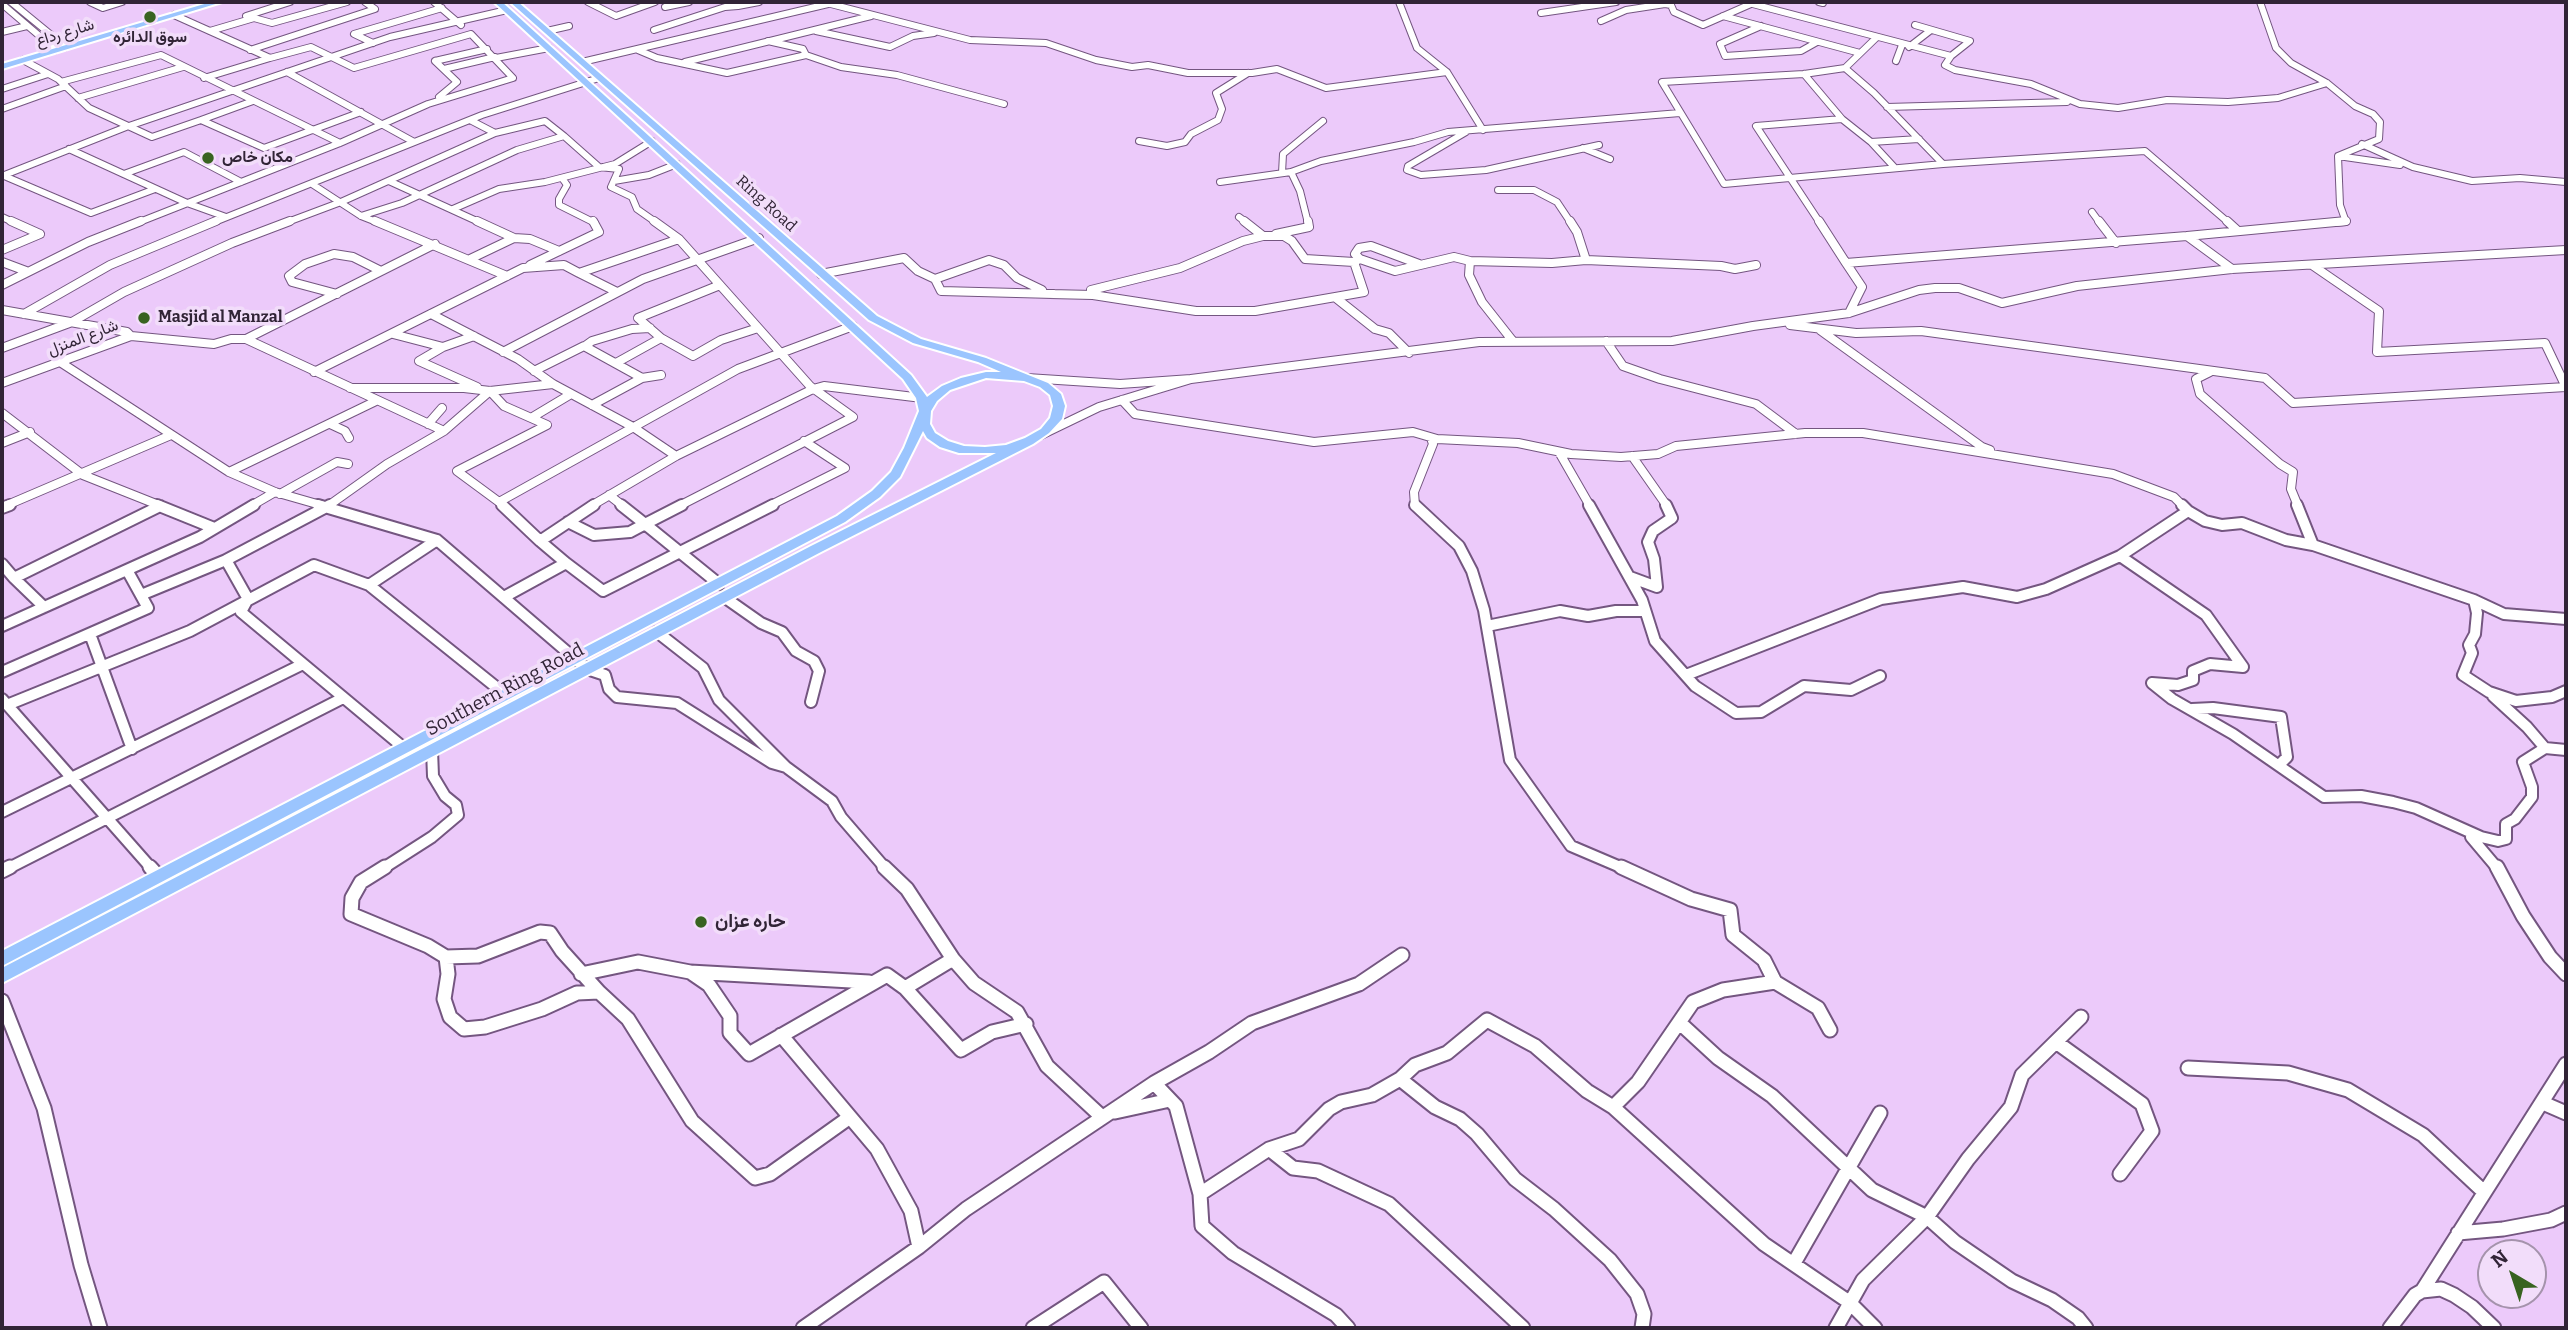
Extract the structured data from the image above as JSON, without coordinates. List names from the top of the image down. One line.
{"streets":{"main road":["شارع رداع","Ring Road","Southern Ring Road"],"street":["شارع المنزل"]},"crossings":[["Ring Road","Southern Ring Road"]],"places":["سوق الدائره","مكان خاص","Masjid al Manzal","حاره عزان"],"north":"top left"}
